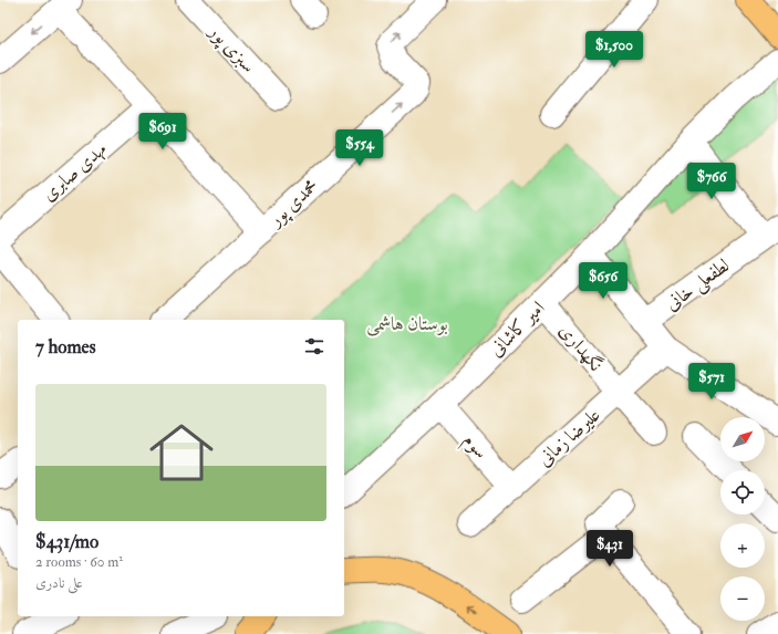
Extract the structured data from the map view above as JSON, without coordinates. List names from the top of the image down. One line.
{"streets":{"street":["سبزی پور","مهدی صابری","محمدی پور","لطفعلی خانی","امیر کاشانی","نگهداری","علیرضا زمانی","سوم"]},"crossings":[["لطفعلی خانی","علیرضا زمانی"],["امیر کاشانی","نگهداری"],["امیر کاشانی","سوم"],["نگهداری","علیرضا زمانی"],["علیرضا زمانی","سوم"]],"one_way":["محمدی پور"],"parks":["بوستان هاشمی"],"north":"top right","page":{"price":["$1,500","$691","$554","$766","$656","$571","$431"],"heading":"7 homes","list":[{"name":"$431/mo","note":"2 rooms · 60 m² · علی نادری"}],"map_buttons":["+","−"]}}
